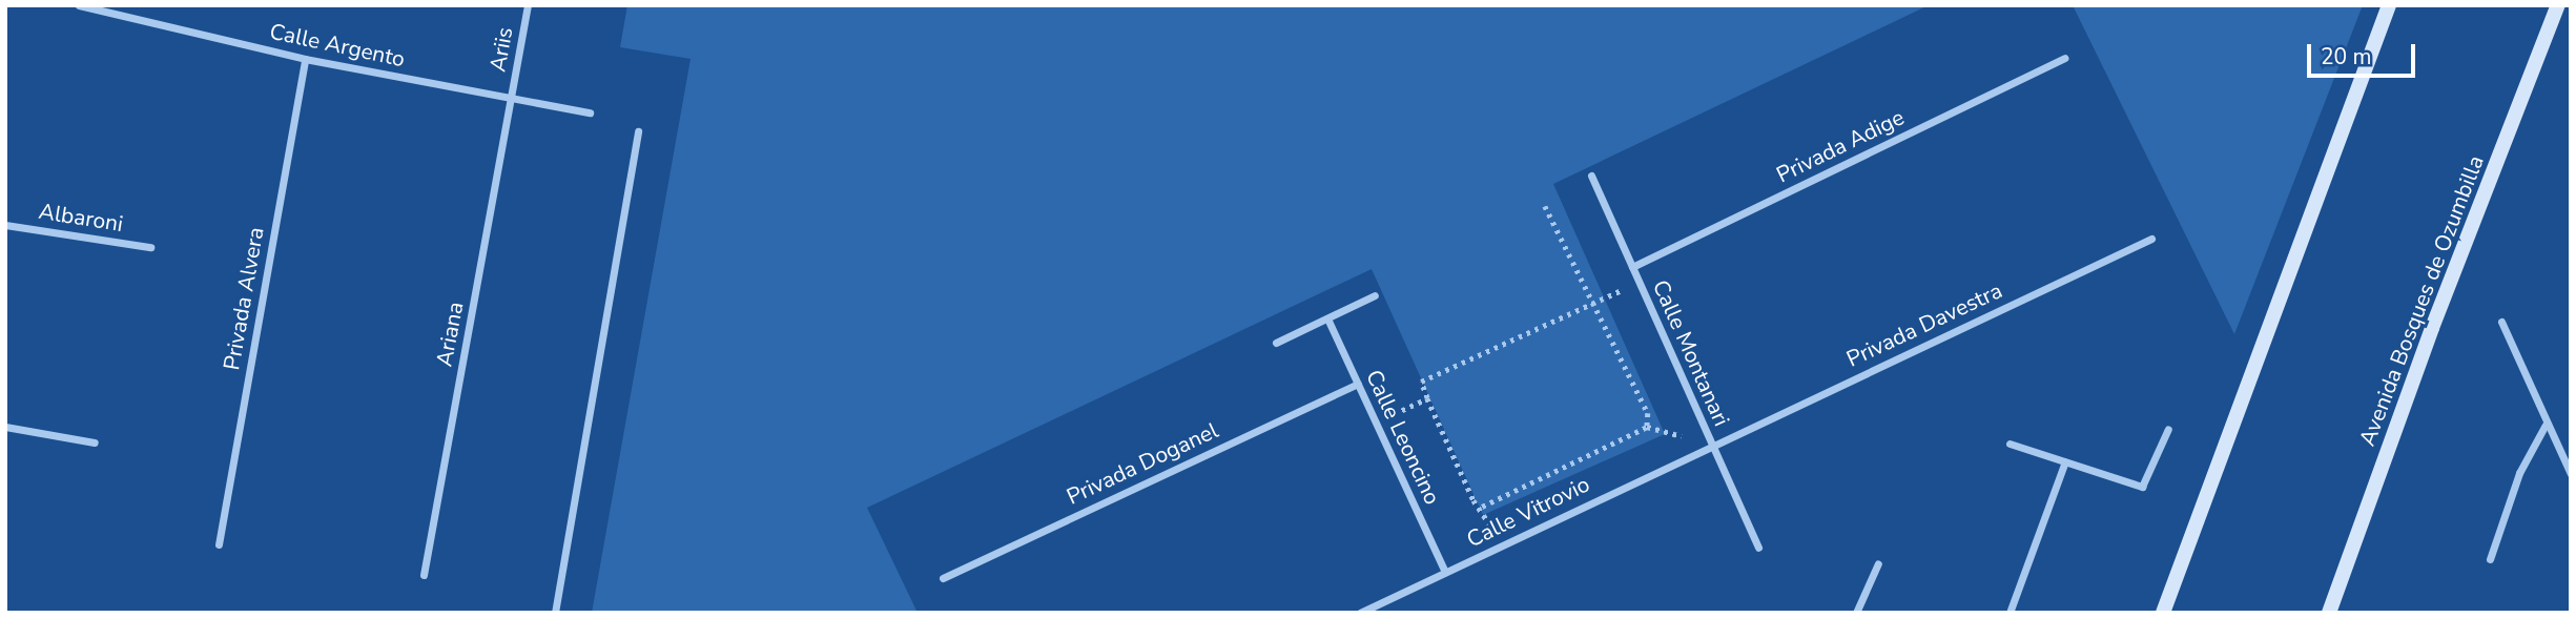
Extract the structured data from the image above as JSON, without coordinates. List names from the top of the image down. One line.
{"streets":{"main road":["Avenida Bosques de Ozumbilla"],"street":["Calle Argento","Ariis","Privada Adige","Albaroni","Privada Alvera","Privada Davestra","Ariana","Calle Montanari","Calle Leoncino","Privada Doganel","Calle Vitrovio"]},"crossings":[["Calle Argento","Ariis"],["Calle Argento","Privada Alvera"],["Calle Argento","Ariana"],["Ariis","Ariana"],["Privada Adige","Calle Montanari"],["Privada Davestra","Calle Montanari"],["Privada Davestra","Calle Vitrovio"],["Calle Montanari","Calle Vitrovio"],["Calle Leoncino","Privada Doganel"],["Calle Leoncino","Calle Vitrovio"]],"scale_bar":"20 m"}
